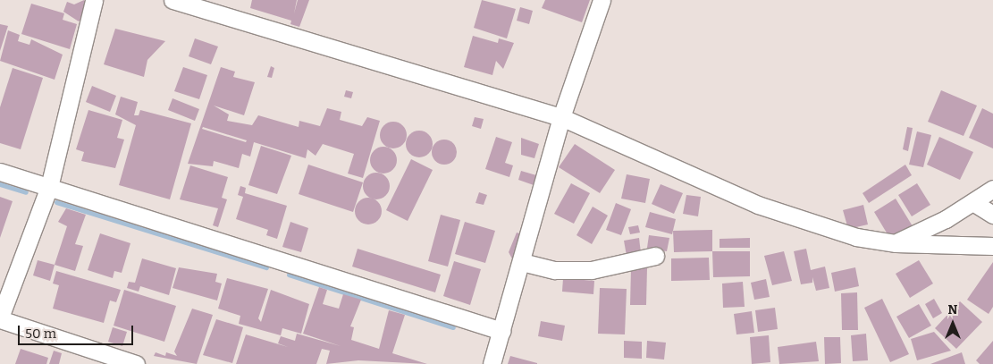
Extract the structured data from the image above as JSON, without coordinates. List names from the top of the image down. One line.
{"scale_bar":"50 m","north":"top"}
